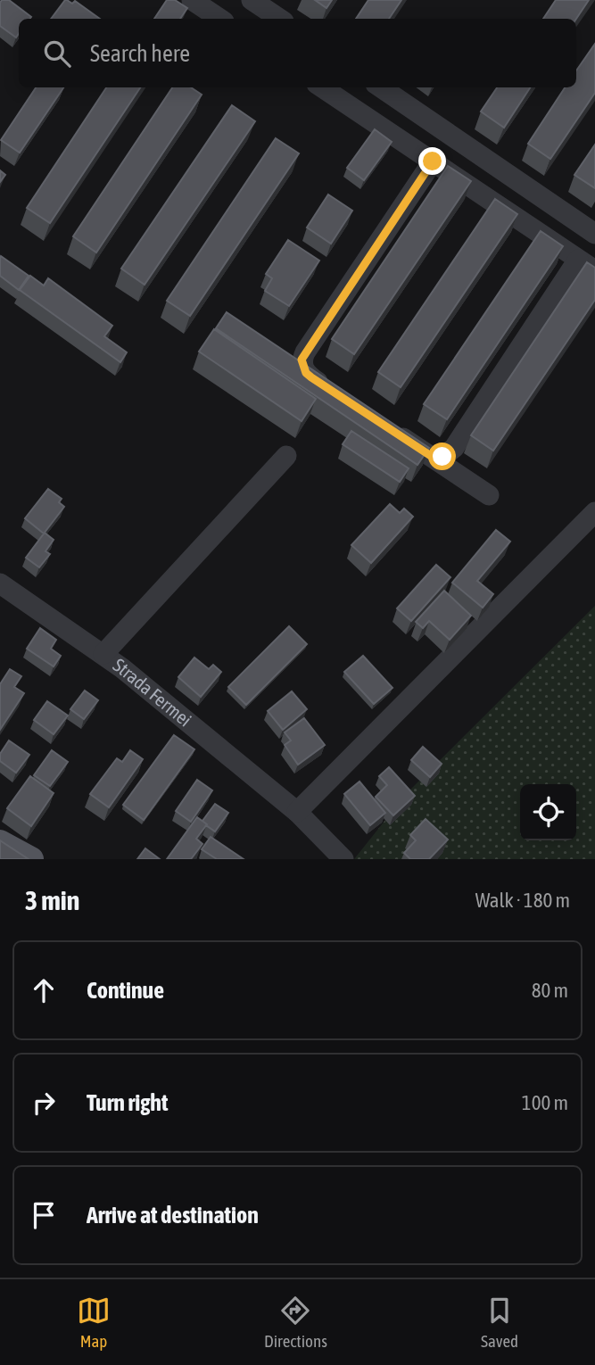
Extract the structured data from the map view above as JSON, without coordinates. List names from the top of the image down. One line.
{"streets":{"street":["Strada Fermei"]},"page":{"search":"Search here","heading":["3 min","Walk · 180 m"],"list":[["Continue","80 m"],["Turn right","100 m"],"Arrive at destination"],"nav":["Map","Directions","Saved"]}}
